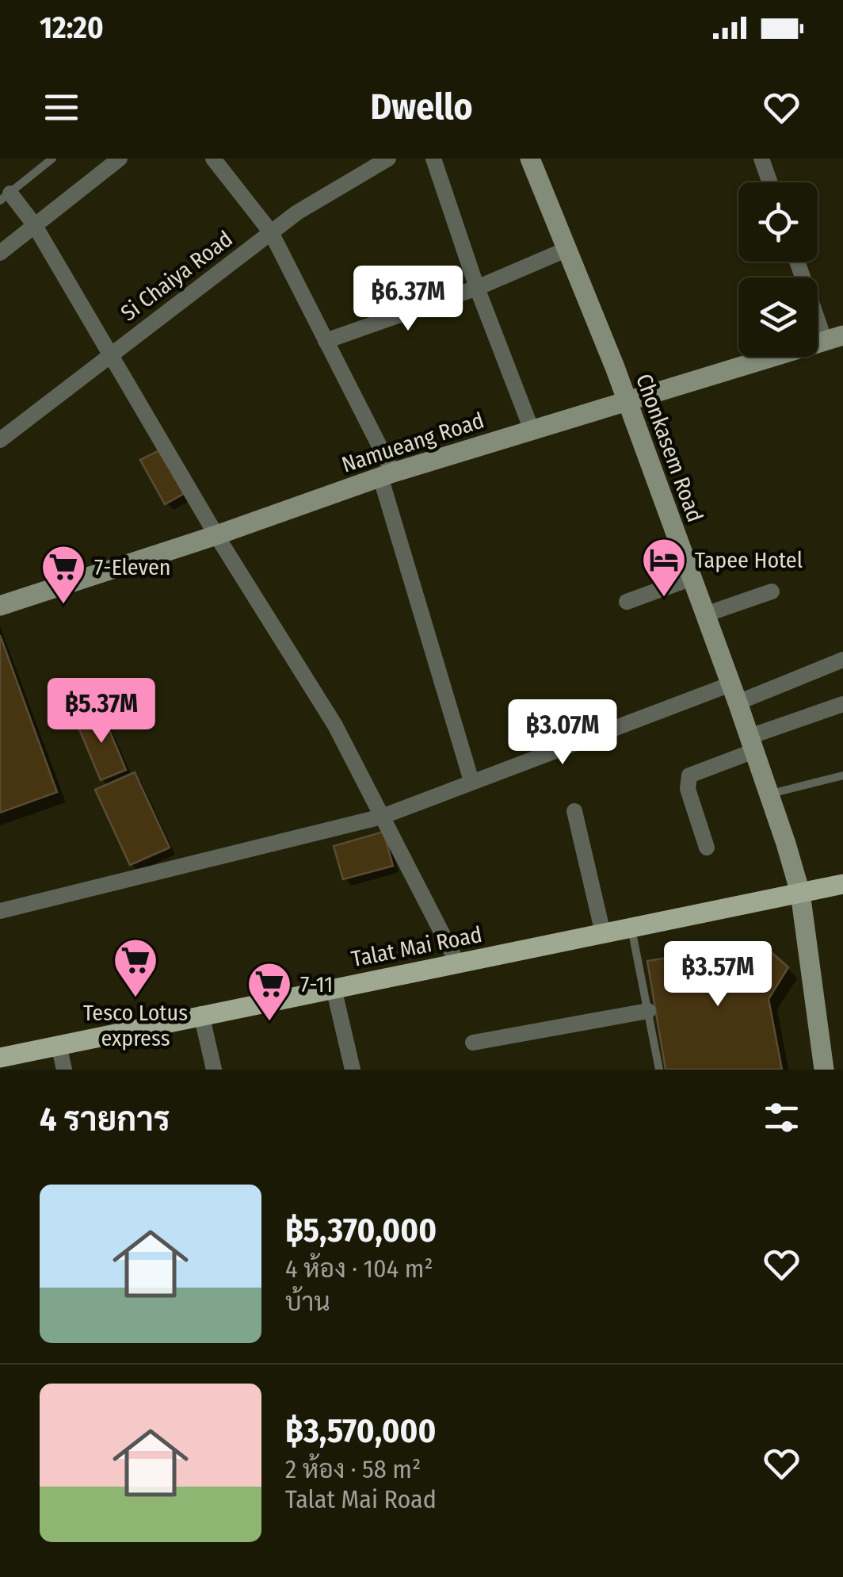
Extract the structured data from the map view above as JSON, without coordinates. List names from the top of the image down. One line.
{"streets":{"main road":["Talat Mai Road"],"street":["Si Chaiya Road","Namueang Road","Chonkasem Road"]},"crossings":[["Namueang Road","Chonkasem Road"],["Chonkasem Road","Talat Mai Road"]],"places":{"hotel":["Tapee Hotel"],"supermarket":["7-Eleven","Tesco Lotus express","7-11"]},"page":{"status":"12:20","header":"Dwello","price":["฿6.37M","฿5.37M","฿3.07M","฿3.57M"],"heading":"4 รายการ","list":[{"name":"฿5,370,000","note":"4 ห้อง · 104 m² · บ้าน"},{"name":"฿3,570,000","note":"2 ห้อง · 58 m² · Talat Mai Road"}]}}
